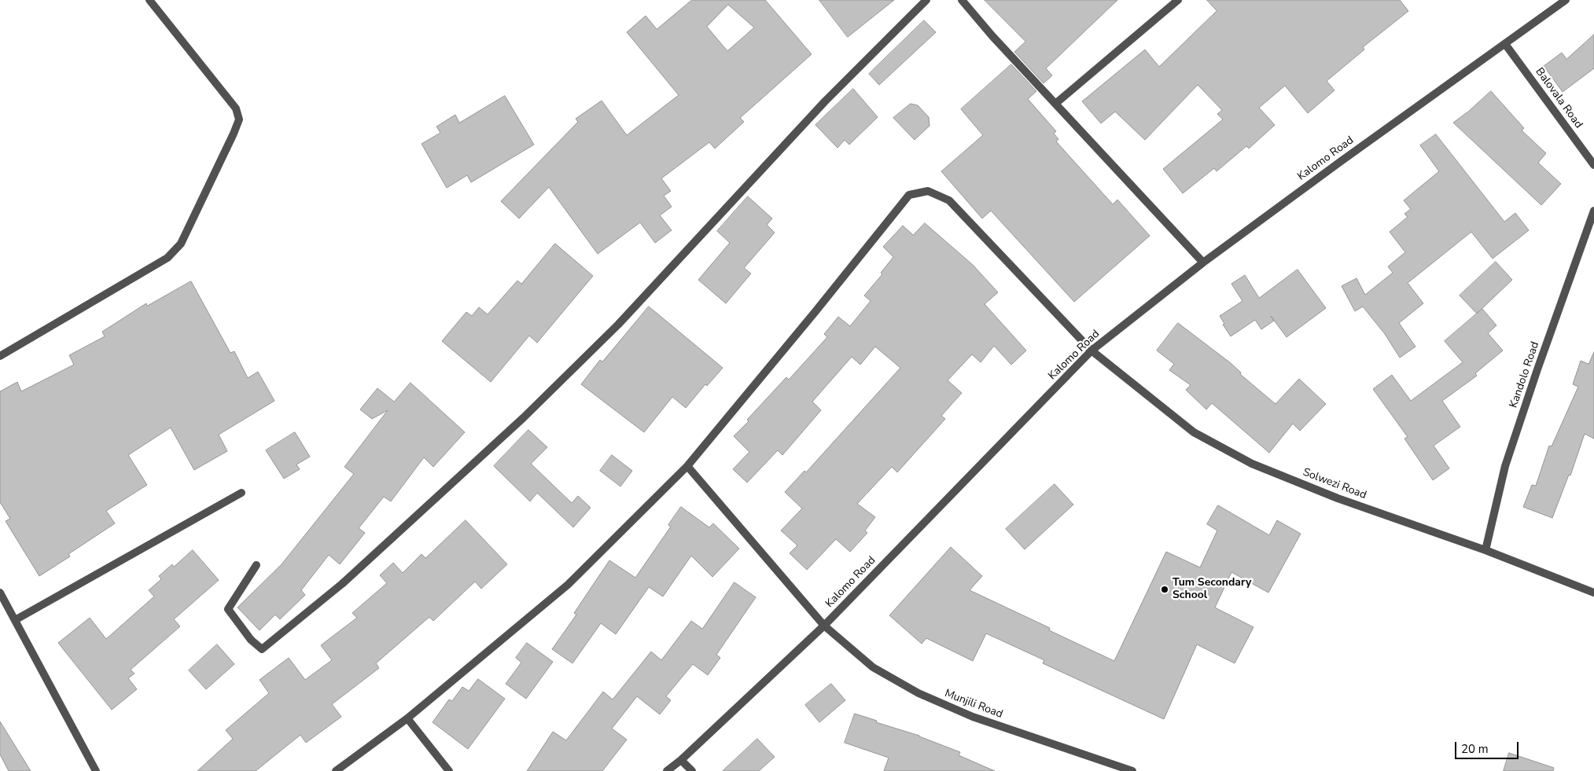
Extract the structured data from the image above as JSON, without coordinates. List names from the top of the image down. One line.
{"streets":{"street":["Balovala Road","Kalomo Road","Kandolo Road","Solwezi Road","Munjili Road"]},"crossings":[["Balovala Road","Kalomo Road"],["Kalomo Road","Solwezi Road"],["Kalomo Road","Munjili Road"],["Kandolo Road","Solwezi Road"],["Solwezi Road","Munjili Road"]],"places":["Tum Secondary School"],"scale_bar":"20 m"}
